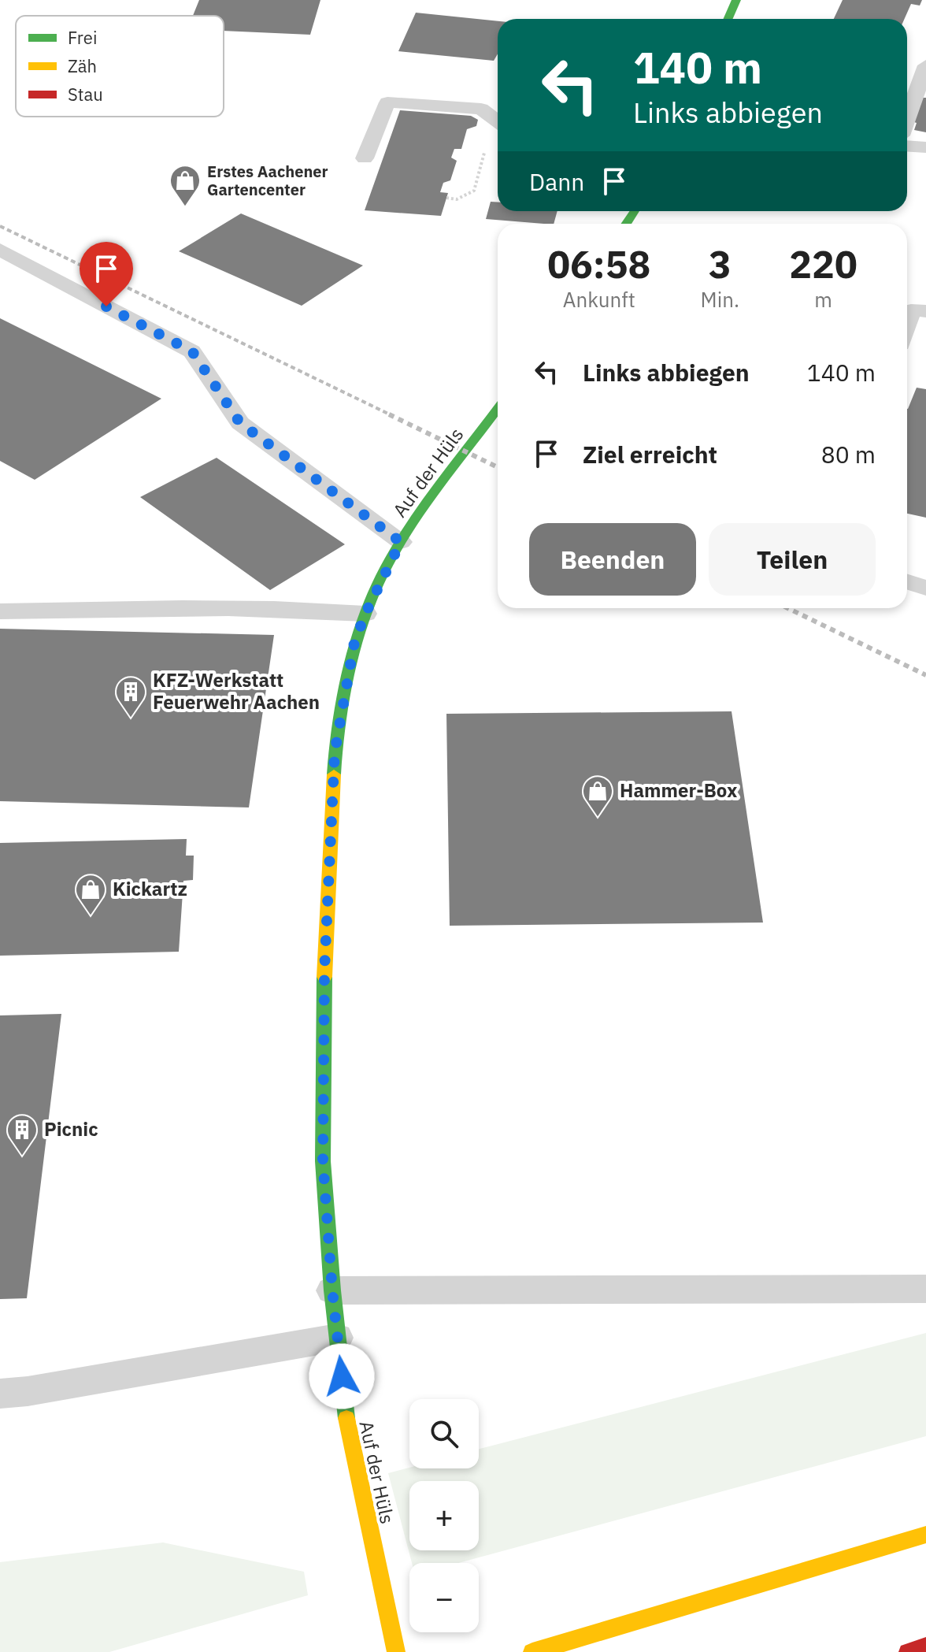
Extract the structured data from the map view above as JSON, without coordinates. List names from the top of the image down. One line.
{"streets":{"main road":["Auf der Hüls"]},"places":{"shop":["Erstes Aachener Gartencenter","Hammer-Box","Kickartz"],"building":["KFZ-Werkstatt Feuerwehr Aachen","Picnic"]},"legend":["Frei","Zäh","Stau"],"page":{"turn":["140 m","Links abbiegen"],"then":"Dann","eta":["06:58","Ankunft","3","Min.","220","m"],"list":[{"name":"Links abbiegen","value":"140 m"},{"name":"Ziel erreicht","value":"80 m"}],"buttons":["Beenden","Teilen"],"map_buttons":["+","−"]}}
